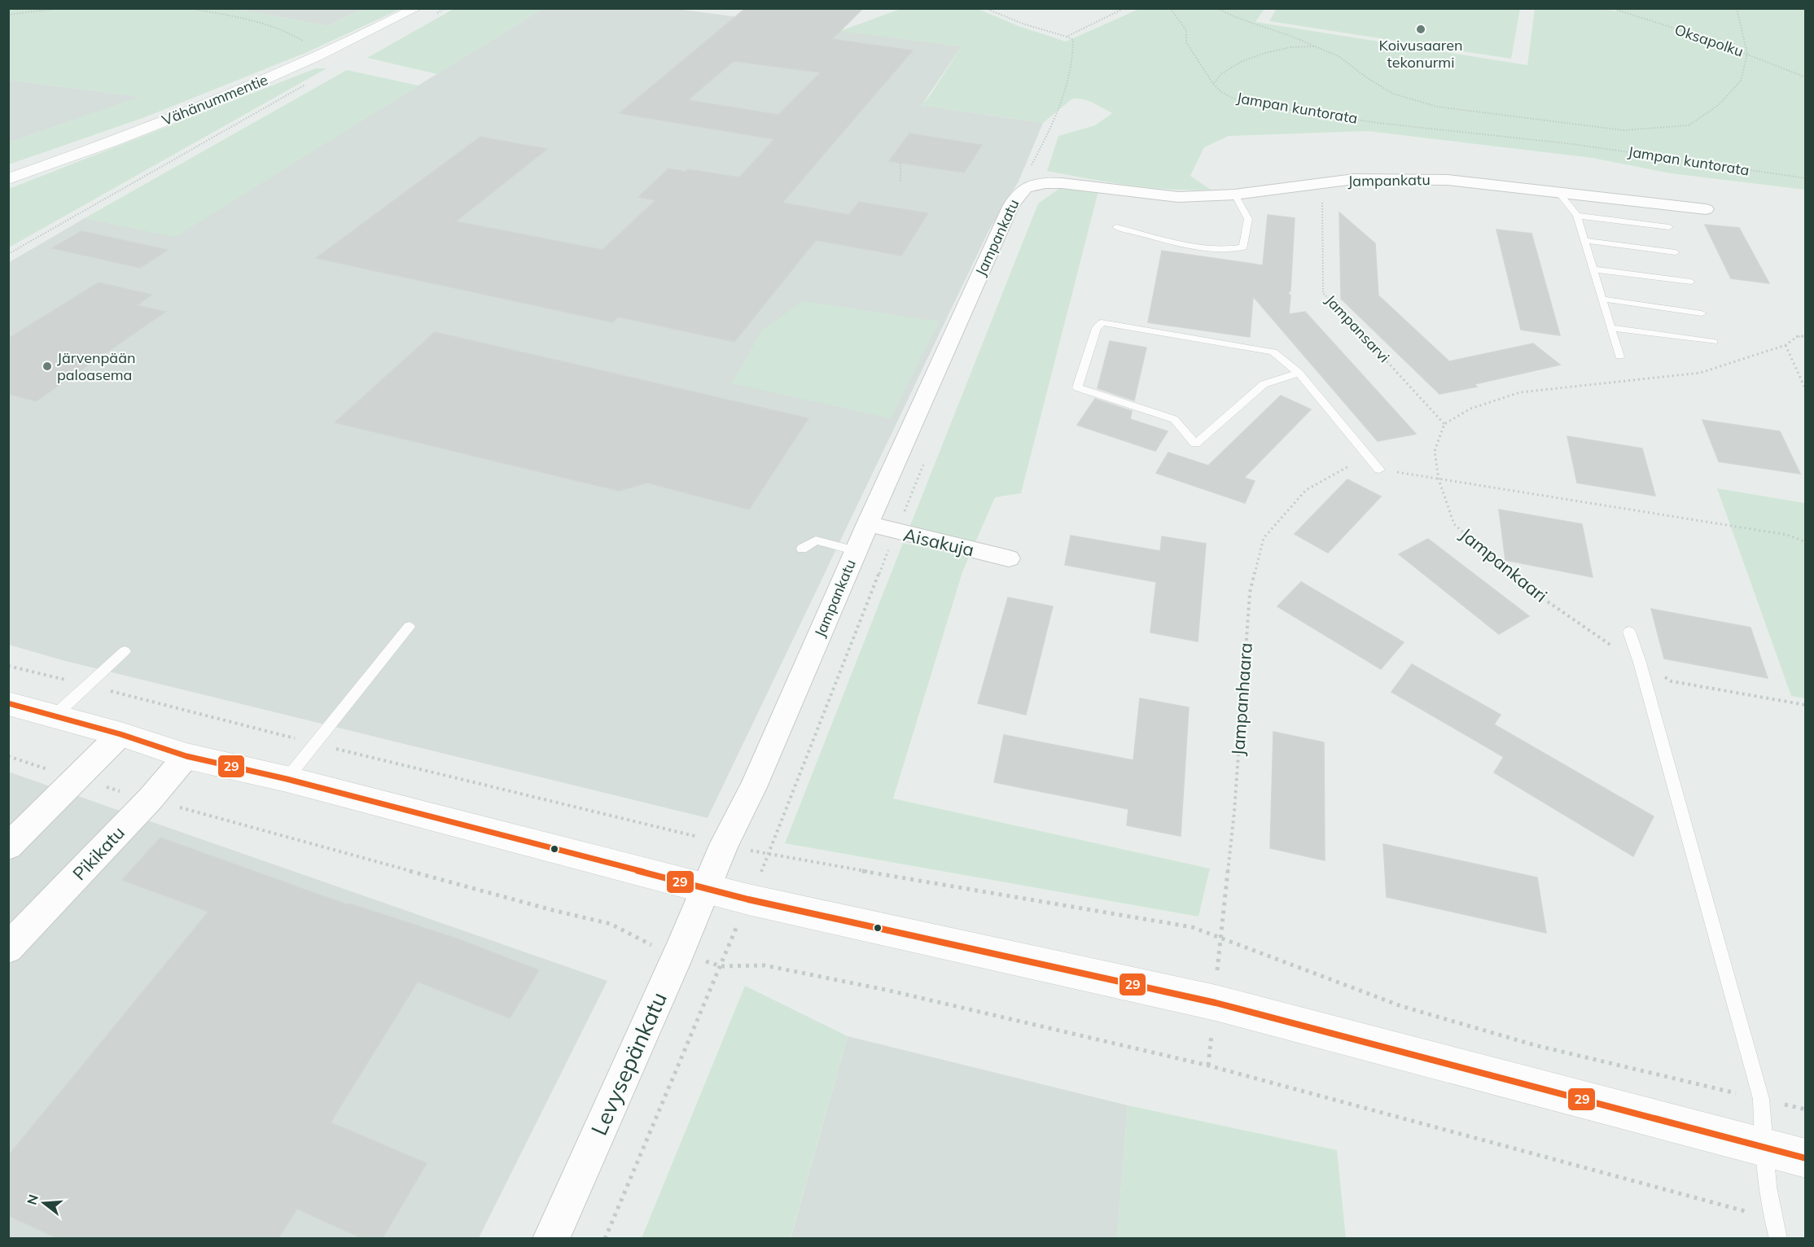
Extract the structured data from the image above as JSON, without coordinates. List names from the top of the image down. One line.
{"streets":{"street":["Vähänummentie","Jampankatu","Aisakuja","Pikikatu","Levysepänkatu"],"path":["Oksapolku","Jampan kuntorata","Jampansarvi","Jampankaari","Jampanhaara"]},"crossings":[["Oksapolku","Jampan kuntorata"],["Jampankatu","Jampansarvi"],["Jampankatu","Aisakuja"],["Jampankatu","Levysepänkatu"],["Jampansarvi","Jampankaari"],["Jampankaari","Jampanhaara"]],"places":["Koivusaaren tekonurmi","Järvenpään paloasema"],"lines":["transit line 29"],"north":"left"}
